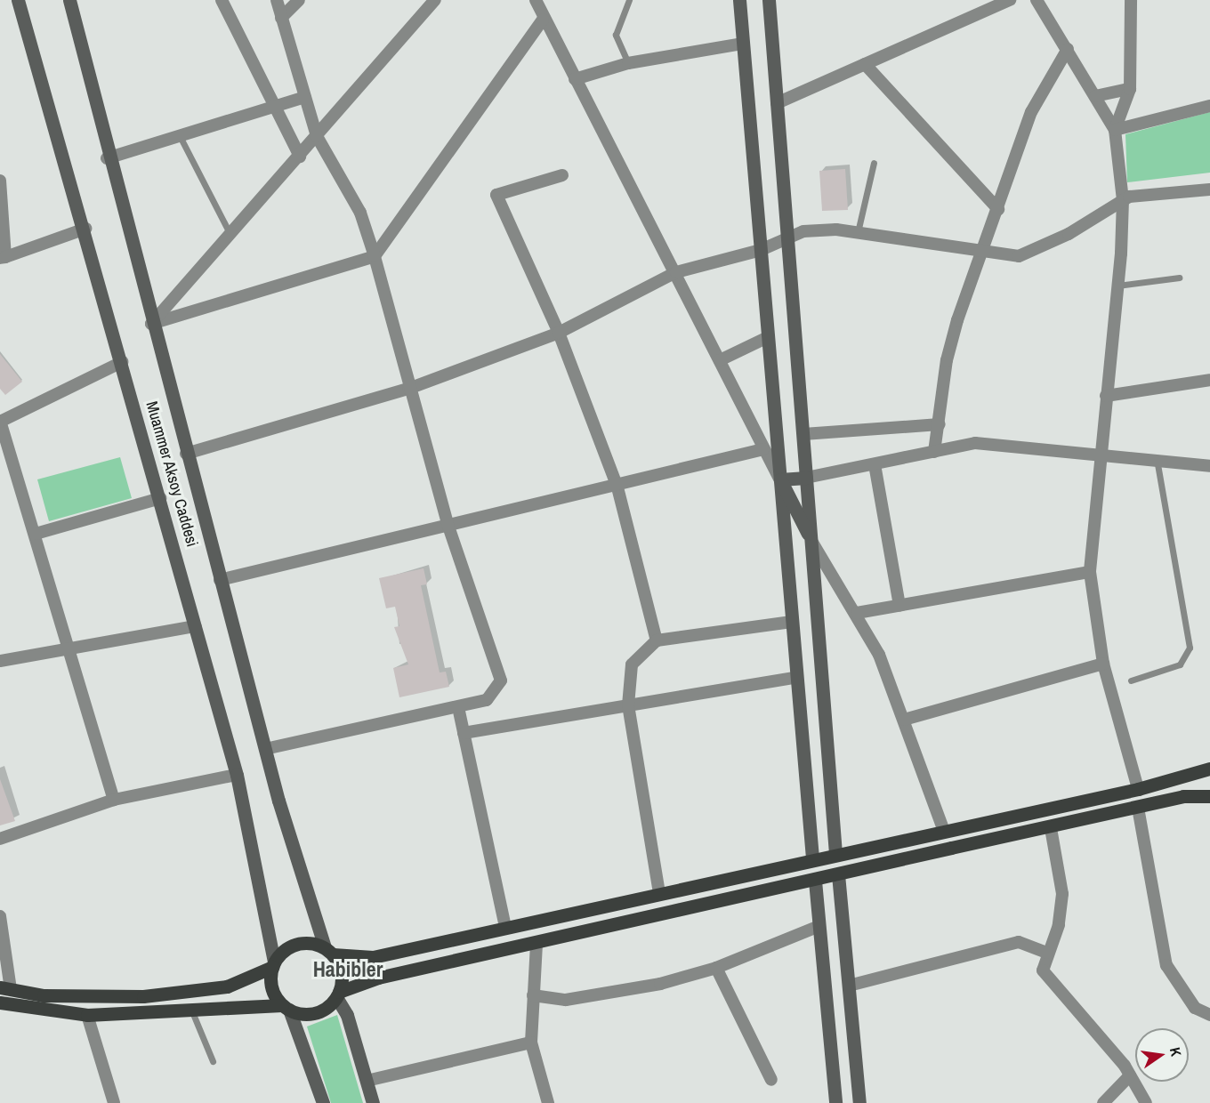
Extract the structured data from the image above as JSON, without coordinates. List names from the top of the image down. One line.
{"streets":{"street":["Muammer Aksoy Caddesi"]},"districts":["Habibler"],"north":"right"}
